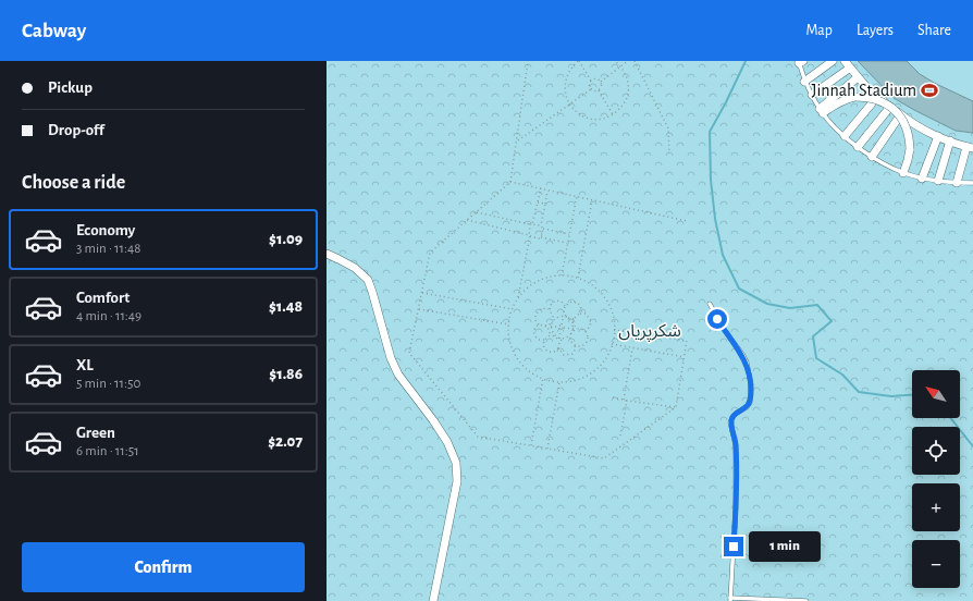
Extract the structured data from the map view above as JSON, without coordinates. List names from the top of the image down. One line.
{"parks":["شکرپریاں"],"places":{"sports":["Jinnah Stadium"]},"north":"top left","page":{"header":"Cabway","nav":["Map","Layers","Share"],"banner":["Pickup","Drop-off"],"heading":"Choose a ride","list":[{"name":"Economy","note":"3 min · 11:48","value":"$1.09"},{"name":"Comfort","note":"4 min · 11:49","value":"$1.48"},{"name":"XL","note":"5 min · 11:50","value":"$1.86"},{"name":"Green","note":"6 min · 11:51","value":"$2.07"}],"map_buttons":["+","−"],"bubble":"1 min","buttons":"Confirm"}}
